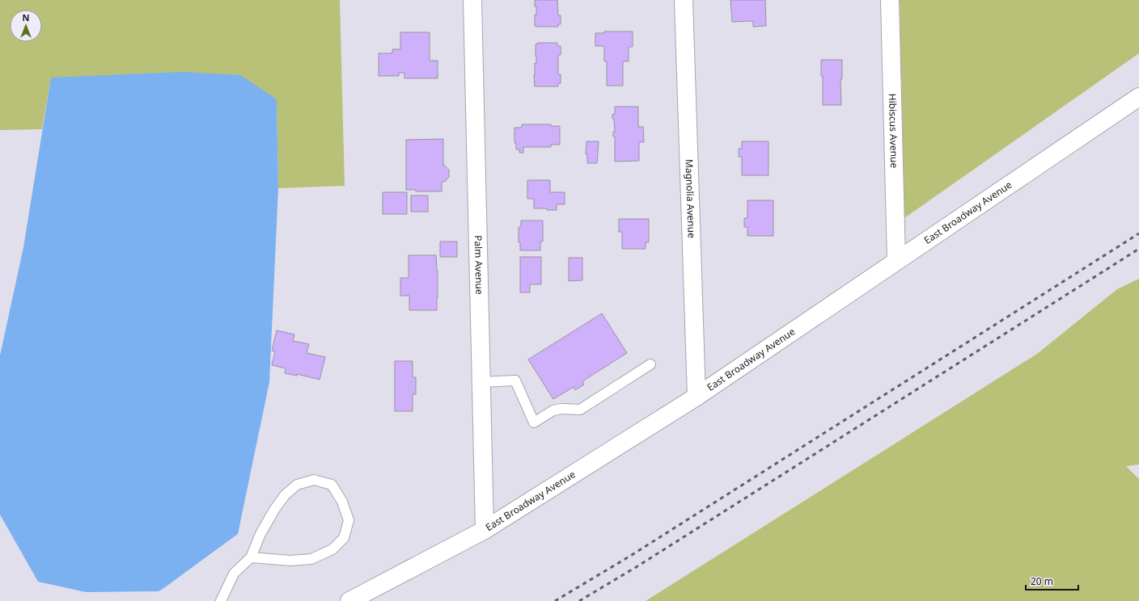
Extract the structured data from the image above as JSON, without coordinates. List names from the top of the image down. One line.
{"streets":{"street":["Hibiscus Avenue","Magnolia Avenue","East Broadway Avenue","Palm Avenue"]},"crossings":[["Hibiscus Avenue","East Broadway Avenue"],["Magnolia Avenue","East Broadway Avenue"],["East Broadway Avenue","Palm Avenue"]],"scale_bar":"20 m","north":"top"}
